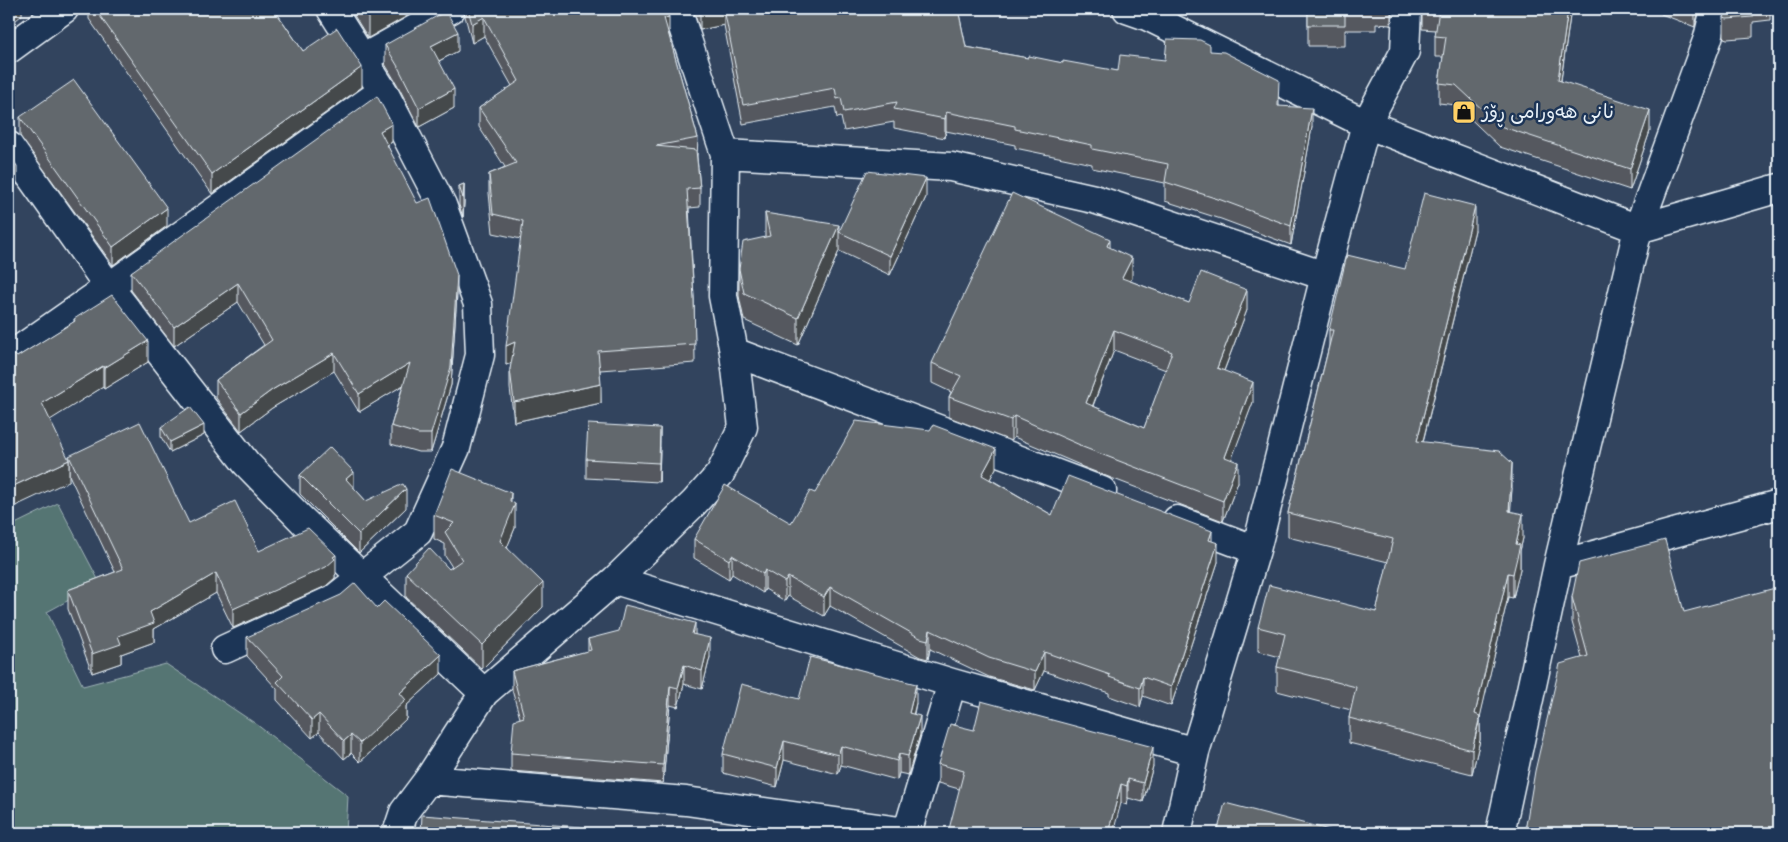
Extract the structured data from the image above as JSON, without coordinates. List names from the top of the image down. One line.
{"places":{"shop":["نانی هەورامی ڕۆژ"]}}
